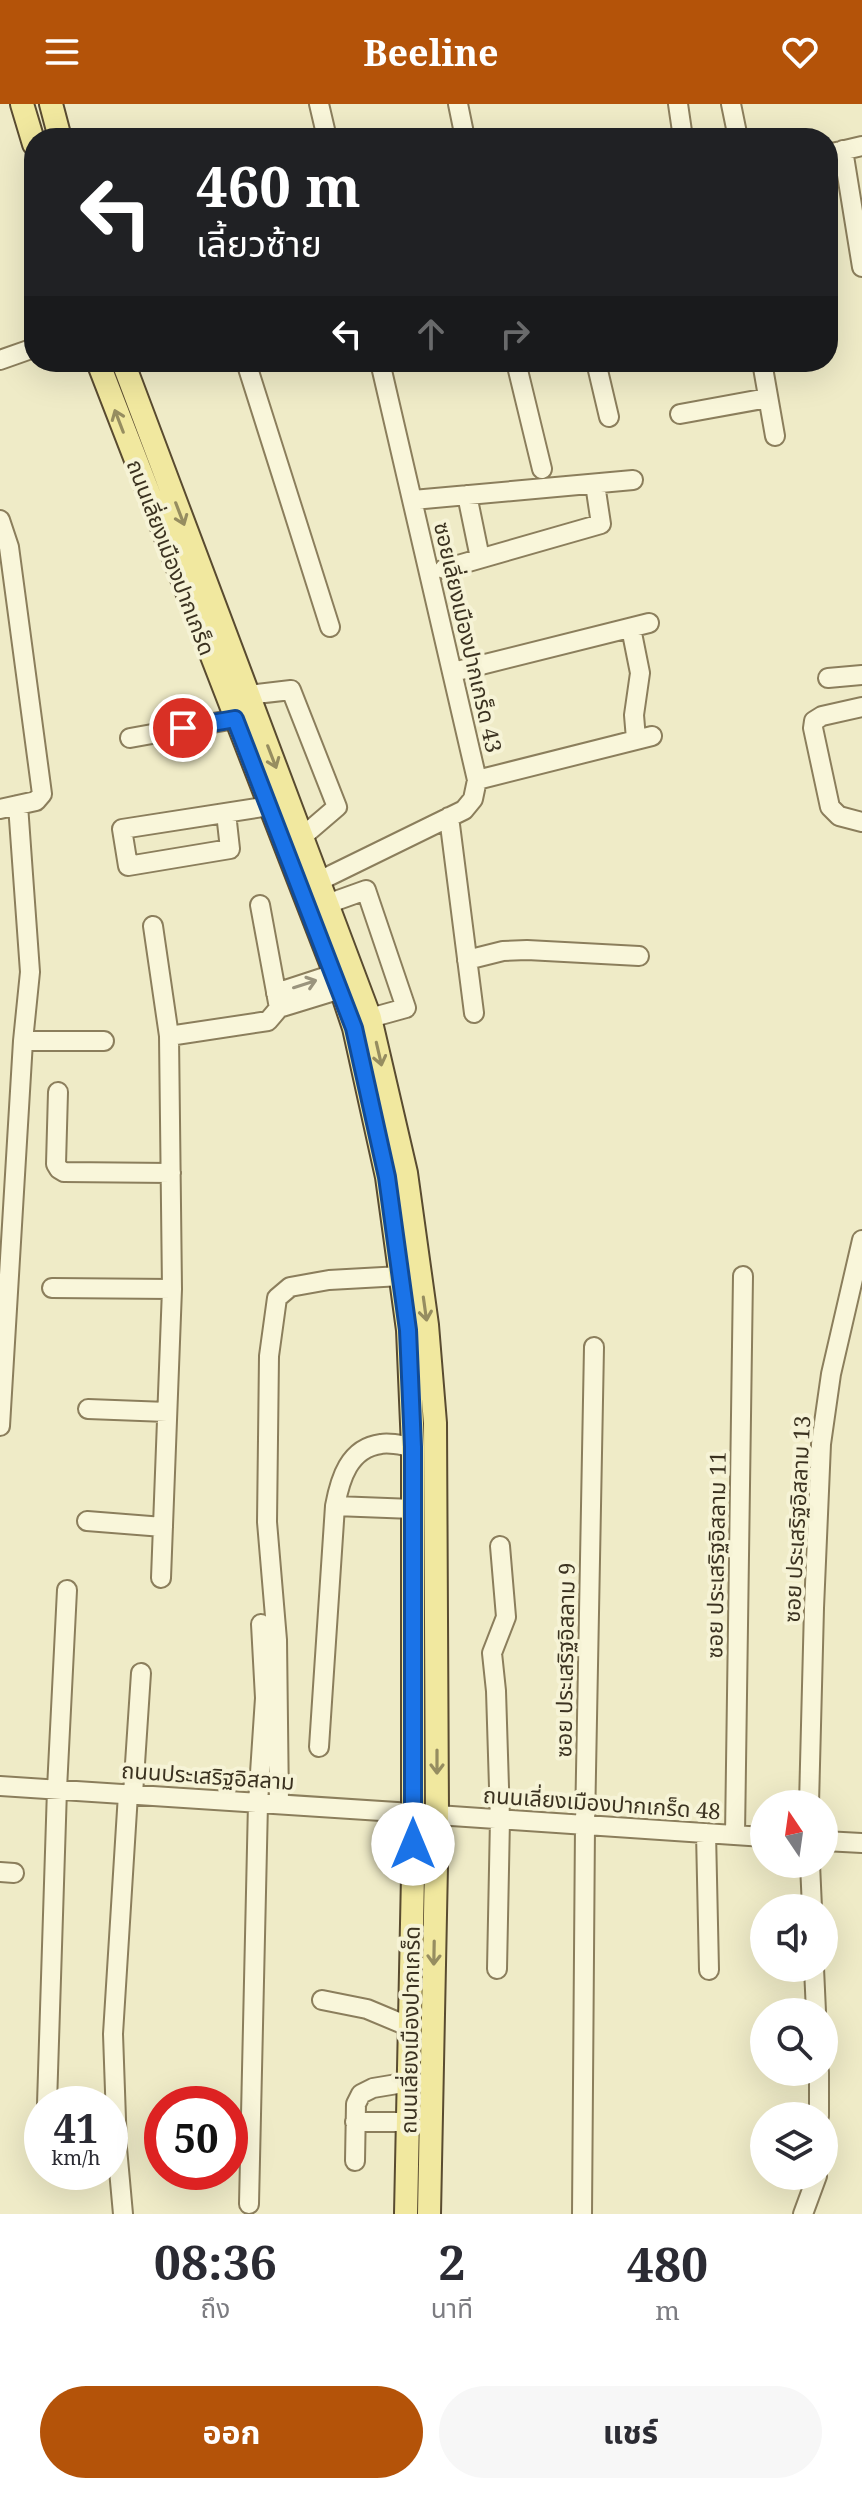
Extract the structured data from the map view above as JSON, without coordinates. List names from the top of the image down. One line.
{"streets":{"main road":["ถนนเลี่ยงเมืองปากเกร็ด"],"street":["ซอยเลี่ยงเมืองปากเกร็ด 43","ซอย ประเสริฐอิสลาม 13","ซอย ประเสริฐอิสลาม 11","ซอย ประเสริฐอิสลาม 9","ถนนประเสริฐอิสลาม","ถนนเลี่ยงเมืองปากเกร็ด 48"]},"crossings":[["ถนนเลี่ยงเมืองปากเกร็ด","ซอยเลี่ยงเมืองปากเกร็ด 43"],["ถนนเลี่ยงเมืองปากเกร็ด","ถนนประเสริฐอิสลาม"],["ถนนเลี่ยงเมืองปากเกร็ด","ถนนเลี่ยงเมืองปากเกร็ด 48"],["ซอย ประเสริฐอิสลาม 11","ถนนเลี่ยงเมืองปากเกร็ด 48"],["ซอย ประเสริฐอิสลาม 9","ถนนเลี่ยงเมืองปากเกร็ด 48"]],"north":"top","page":{"header":"Beeline","turn":["460 m","เลี้ยวซ้าย"],"speed":"41 km/h","limit":"50","eta":["08:36","ถึง","2","นาที","480","m"],"buttons":["ออก","แชร์"]}}
